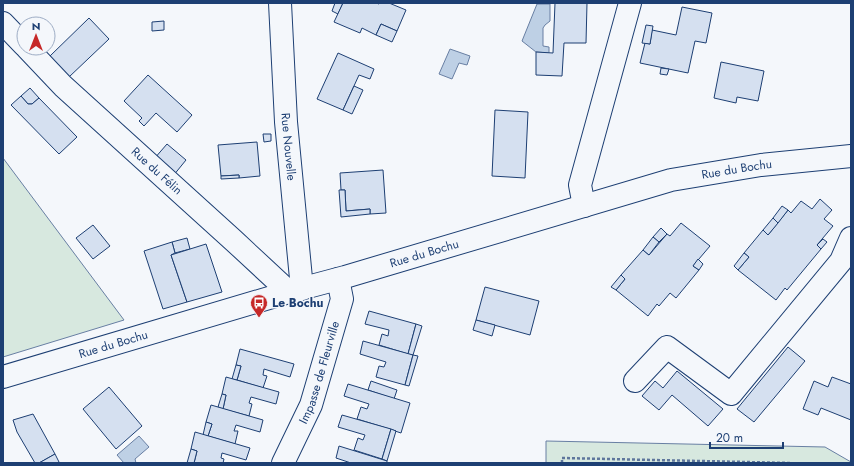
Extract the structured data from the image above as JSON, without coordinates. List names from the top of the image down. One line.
{"streets":{"street":["Rue Nouvelle","Rue du Bochu","Rue du Félin","Impasse de Fleurville"]},"crossings":[["Rue Nouvelle","Rue du Bochu"],["Rue Nouvelle","Rue du Félin"],["Rue du Bochu","Rue du Félin"],["Rue du Bochu","Impasse de Fleurville"]],"places":{"bus stop":["Le Bochu"]},"scale_bar":"20 m","north":"top"}
